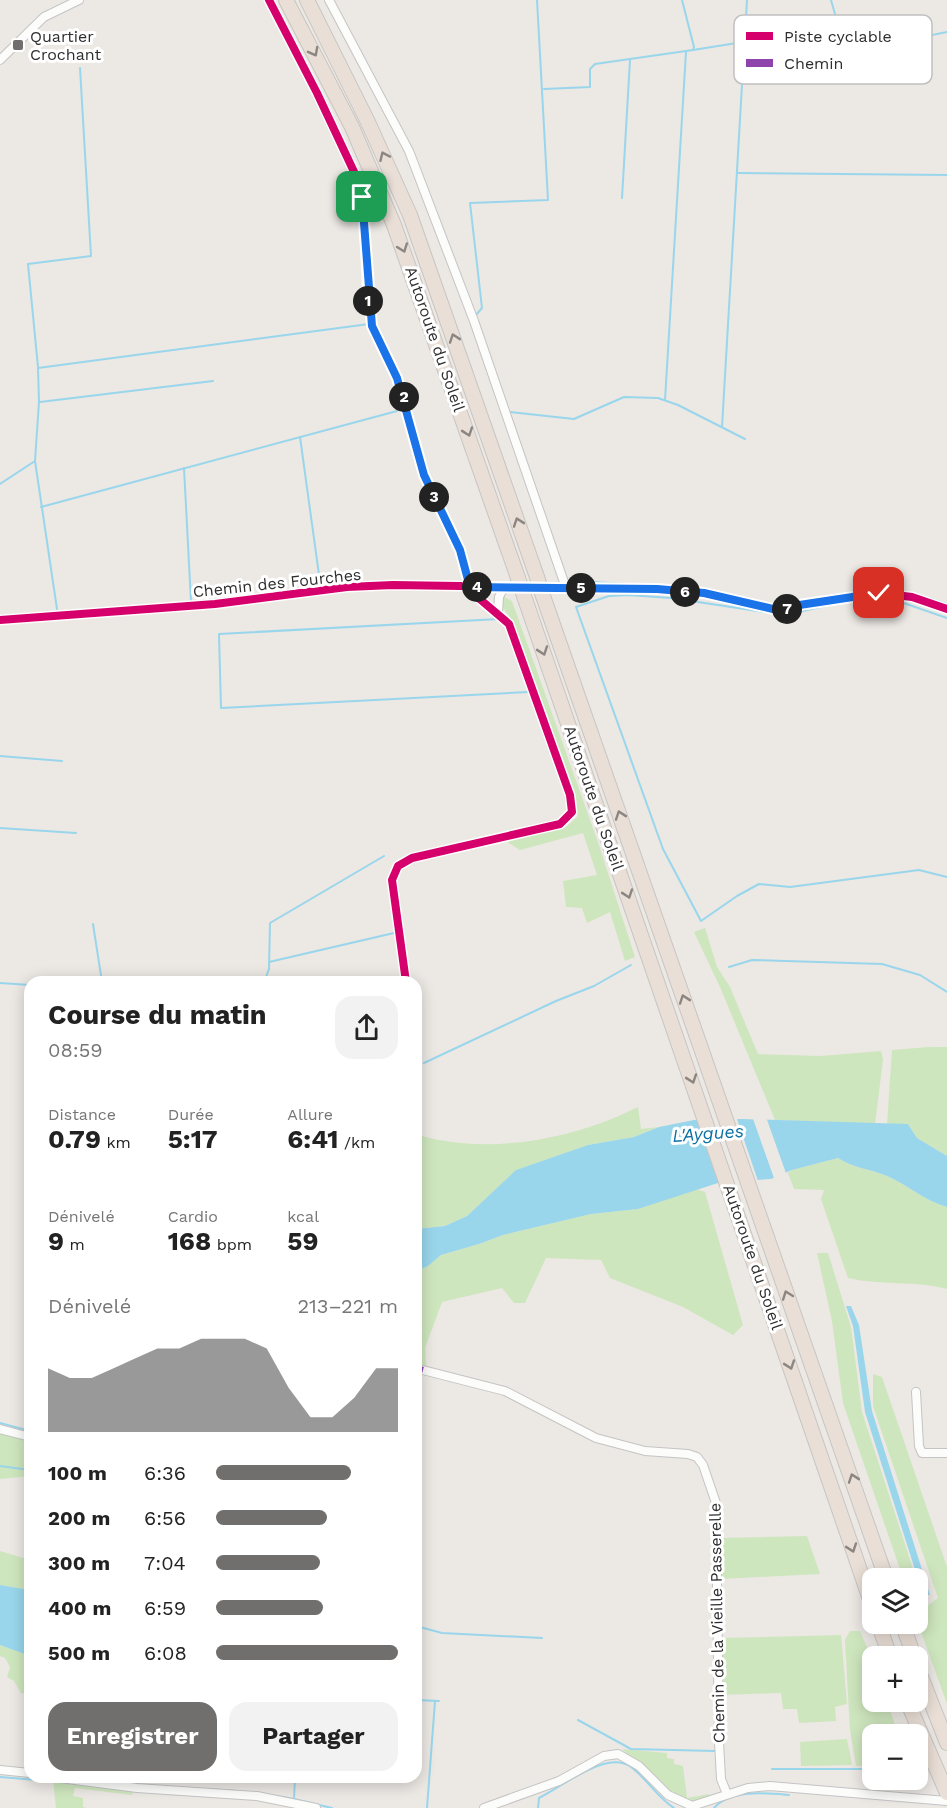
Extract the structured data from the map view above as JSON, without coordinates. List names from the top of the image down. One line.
{"streets":{"highway":["Autoroute du Soleil"],"street":["Chemin des Fourches","Chemin de la Vieille Passerelle"]},"water":["L'Aygues"],"places":{"transit":["Quartier Crochant"]},"legend":["Piste cyclable","Chemin"],"page":{"pins":["1","2","3","4","5","6","7"],"heading":["Course du matin","08:59"],"stats":[["Distance","0.79 km"],["Durée","5:17"],["Allure","6:41 /km"],["Dénivelé","9 m"],["Cardio","168 bpm"],["kcal","59"]],"chart":["Dénivelé","213–221 m"],"list":[{"name":"100 m","note":"6:36"},{"name":"200 m","note":"6:56"},{"name":"300 m","note":"7:04"},{"name":"400 m","note":"6:59"},{"name":"500 m","note":"6:08"}],"map_buttons":["+","−"],"buttons":["Enregistrer","Partager"]}}
